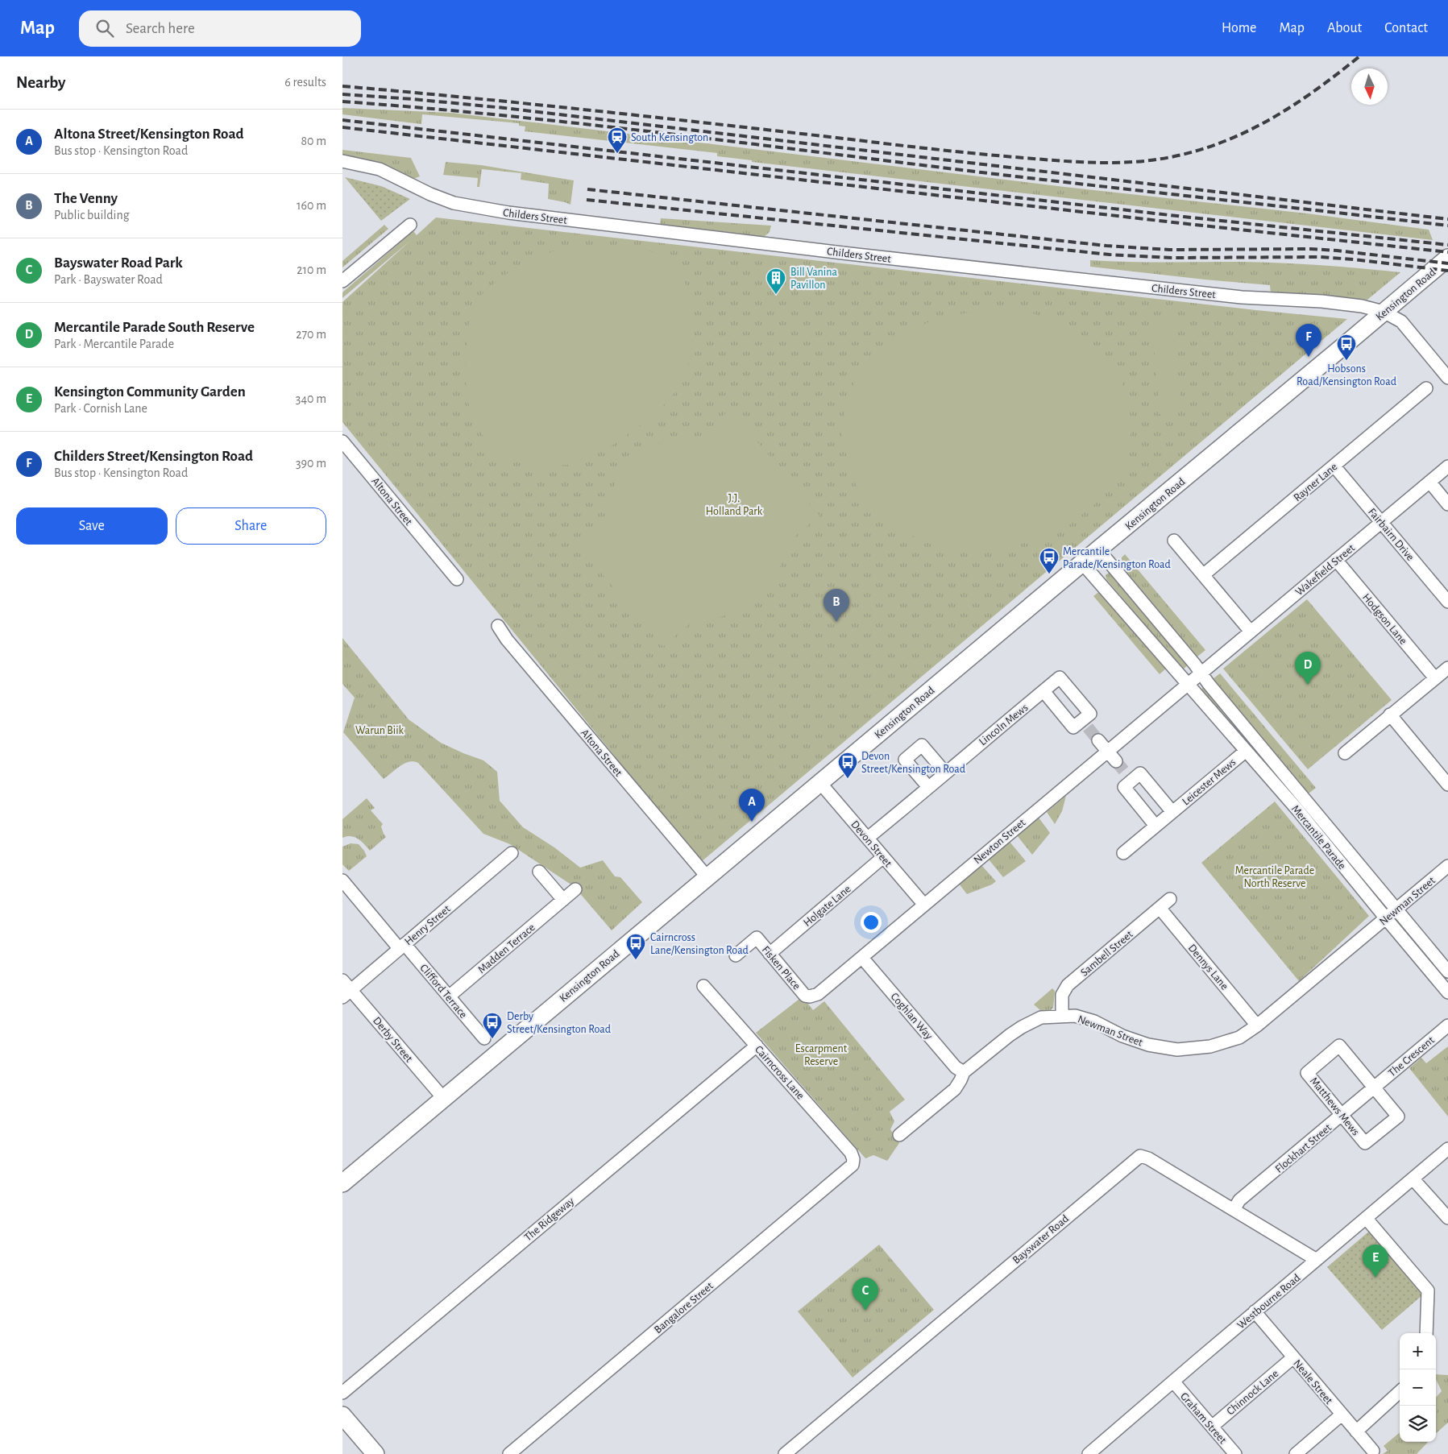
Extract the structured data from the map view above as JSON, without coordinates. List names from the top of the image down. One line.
{"streets":{"street":["Childers Street","Kensington Road","Rayner Lane","Altona Street","Fairbairn Drive","Wakefield Street","Hodgson Lane","Lincoln Mews","Leicester Mews","Mercantile Parade","Newton Street","Devon Street","Newman Street","Holgate Lane","Henry Street","Madden Terrace","Sambell Street","Dennys Lane","Fisken Place","Clifford Terrace","Coghlan Way","Derby Street","The Crescent","Cairncross Lane","Matthews Mews","Flockhart Street","The Ridgeway","Bayswater Road","Westbourne Road","Bangalore Street","Neale Street","Chinnock Lane","Graham Street"]},"crossings":[["Childers Street","Kensington Road"],["Kensington Road","Altona Street"],["Kensington Road","Mercantile Parade"],["Kensington Road","Devon Street"],["Kensington Road","Derby Street"],["Rayner Lane","Fairbairn Drive"],["Fairbairn Drive","Wakefield Street"],["Wakefield Street","Hodgson Lane"],["Wakefield Street","Mercantile Parade"],["Lincoln Mews","Devon Street"],["Leicester Mews","Mercantile Parade"],["Mercantile Parade","Newton Street"],["Mercantile Parade","Newman Street"],["Newton Street","Devon Street"],["Newton Street","Fisken Place"],["Newton Street","Coghlan Way"],["Devon Street","Holgate Lane"],["Newman Street","Sambell Street"],["Newman Street","Dennys Lane"],["Newman Street","Coghlan Way"],["Holgate Lane","Fisken Place"],["Henry Street","Clifford Terrace"],["Henry Street","Derby Street"],["Madden Terrace","Clifford Terrace"],["Sambell Street","Dennys Lane"],["The Crescent","Matthews Mews"],["The Crescent","Flockhart Street"],["Cairncross Lane","The Ridgeway"],["Cairncross Lane","Bangalore Street"],["Matthews Mews","Flockhart Street"],["Flockhart Street","Bayswater Road"],["Bayswater Road","Westbourne Road"],["Westbourne Road","Neale Street"],["Westbourne Road","Graham Street"],["Neale Street","Chinnock Lane"],["Chinnock Lane","Graham Street"]],"parks":["J.J. Holland Park","Warun Biik","Mercantile Parade North Reserve","Escarpment Reserve"],"places":{"station":["South Kensington"],"building":["Bill Vanina Pavillon"],"bus stop":["Hobsons Road/Kensington Road","Mercantile Parade/Kensington Road","Devon Street/Kensington Road","Cairncross Lane/Kensington Road","Derby Street/Kensington Road"]},"north":"bottom","page":{"header":"Map","search":"Search here","nav":["Home","Map","About","Contact"],"heading":["Nearby","6 results"],"list":[{"mark":"A","name":"Altona Street/Kensington Road","note":"Bus stop · Kensington Road","value":"80 m"},{"mark":"B","name":"The Venny","note":"Public building","value":"160 m"},{"mark":"C","name":"Bayswater Road Park","note":"Park · Bayswater Road","value":"210 m"},{"mark":"D","name":"Mercantile Parade South Reserve","note":"Park · Mercantile Parade","value":"270 m"},{"mark":"E","name":"Kensington Community Garden","note":"Park · Cornish Lane","value":"340 m"},{"mark":"F","name":"Childers Street/Kensington Road","note":"Bus stop · Kensington Road","value":"390 m"}],"pins":["F","B","D","A","E","C"],"buttons":["Save","Share"],"map_buttons":["+","−"]}}
